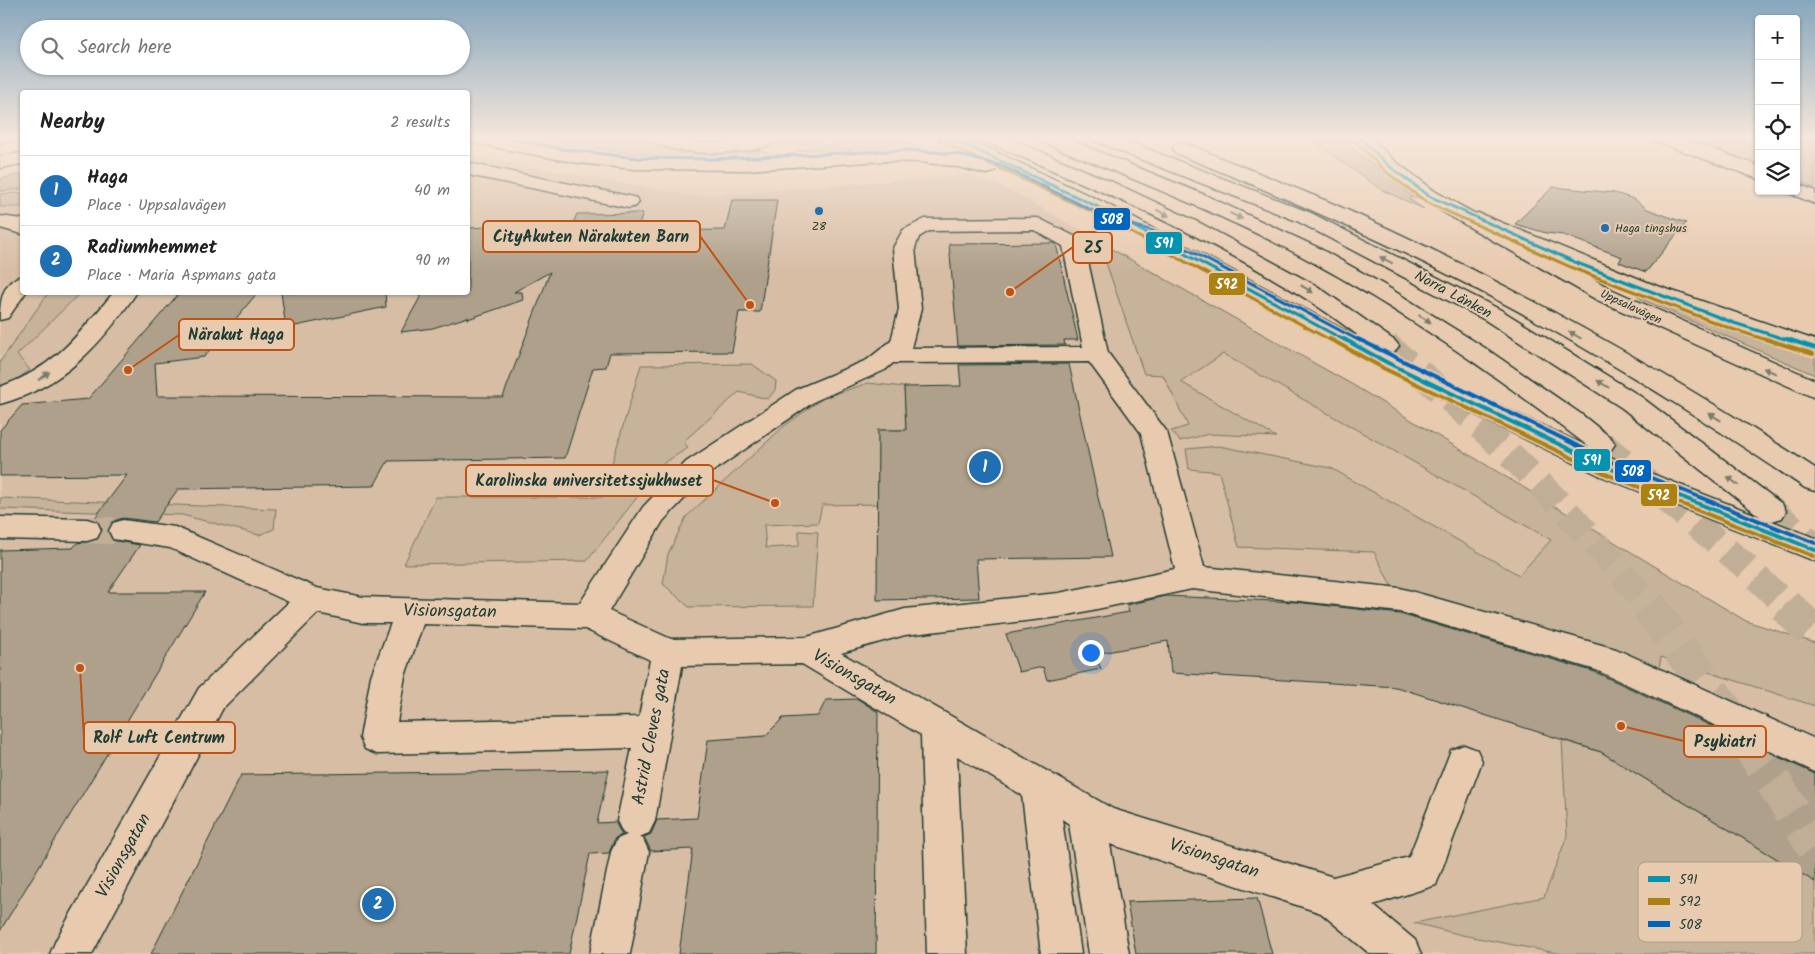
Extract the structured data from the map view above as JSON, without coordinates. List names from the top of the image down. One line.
{"streets":{"main road":["Norra Länken","Uppsalavägen","Visionsgatan","Astrid Cleves gata"]},"crossings":[["Visionsgatan","Astrid Cleves gata"]],"places":["Z8","Haga tingshus","Z5","CityAkuten Närakuten Barn","Närakut Haga","Karolinska universitetssjukhuset","Rolf Luft Centrum","Psykiatri"],"lines":["transit line 591","transit line 592","transit line 508"],"legend":["591","592","508"],"page":{"map_buttons":["+","−"],"search":"Search here","heading":["Nearby","2 results"],"list":[{"mark":"1","name":"Haga","note":"Place · Uppsalavägen","value":"40 m"},{"mark":"2","name":"Radiumhemmet","note":"Place · Maria Aspmans gata","value":"90 m"}],"pins":["1","2"]}}
